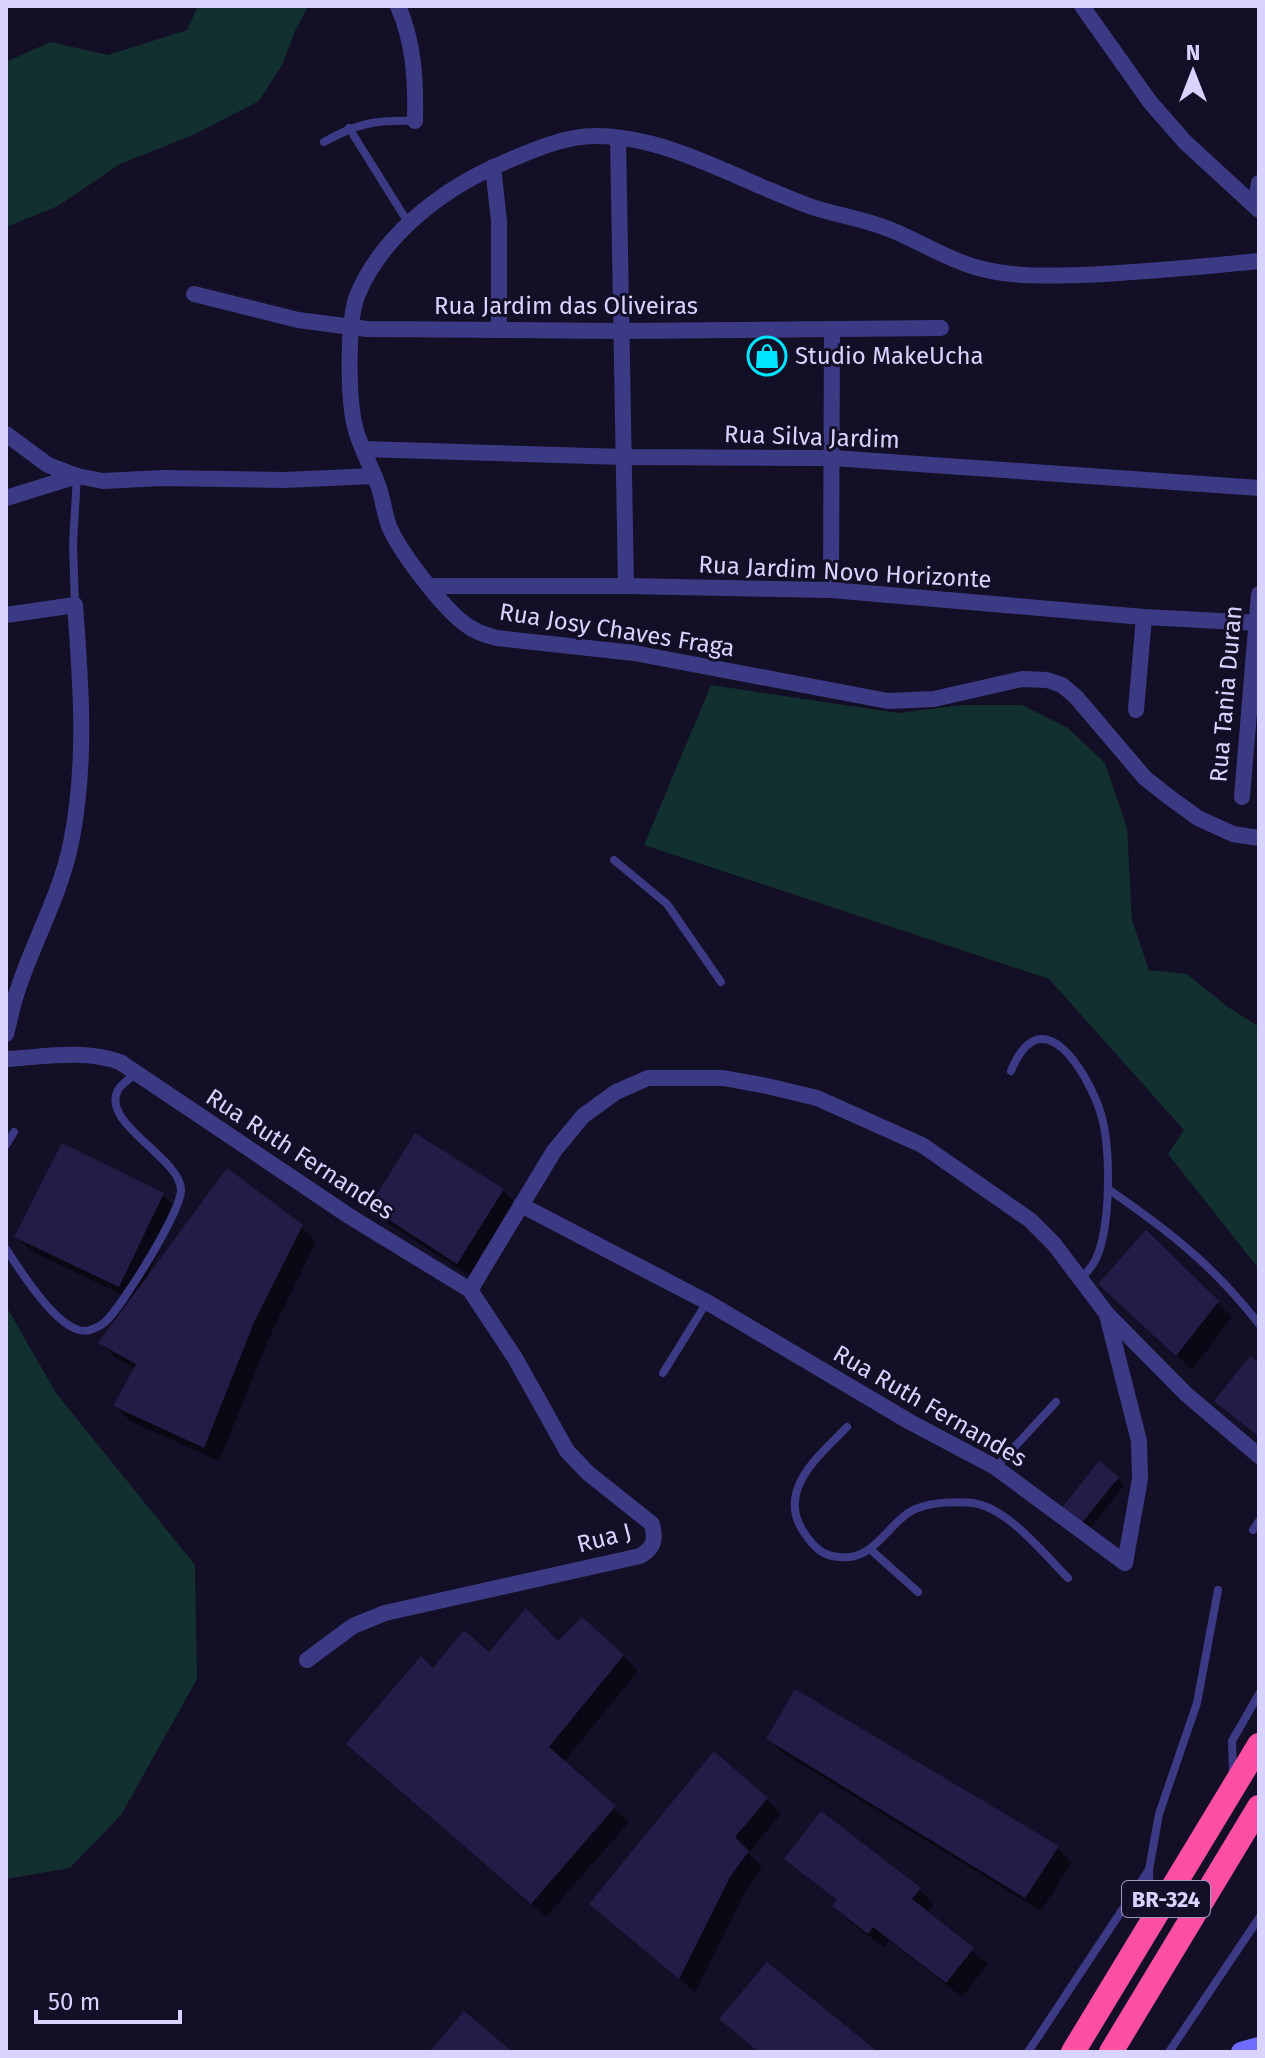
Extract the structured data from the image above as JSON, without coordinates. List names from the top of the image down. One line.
{"streets":{"highway":["BR-324"],"street":["Rua Jardim das Oliveiras","Rua Silva Jardim","Rua Jardim Novo Horizonte","Rua Josy Chaves Fraga","Rua Tania Duran","Rua Ruth Fernandes","Rua J"]},"crossings":[["Rua Jardim das Oliveiras","Rua Josy Chaves Fraga"],["Rua Silva Jardim","Rua Josy Chaves Fraga"],["Rua Jardim Novo Horizonte","Rua Josy Chaves Fraga"],["Rua Jardim Novo Horizonte","Rua Tania Duran"],["Rua Ruth Fernandes","Rua J"]],"places":{"shop":["Studio MakeUcha"]},"scale_bar":"50 m","north":"top"}
